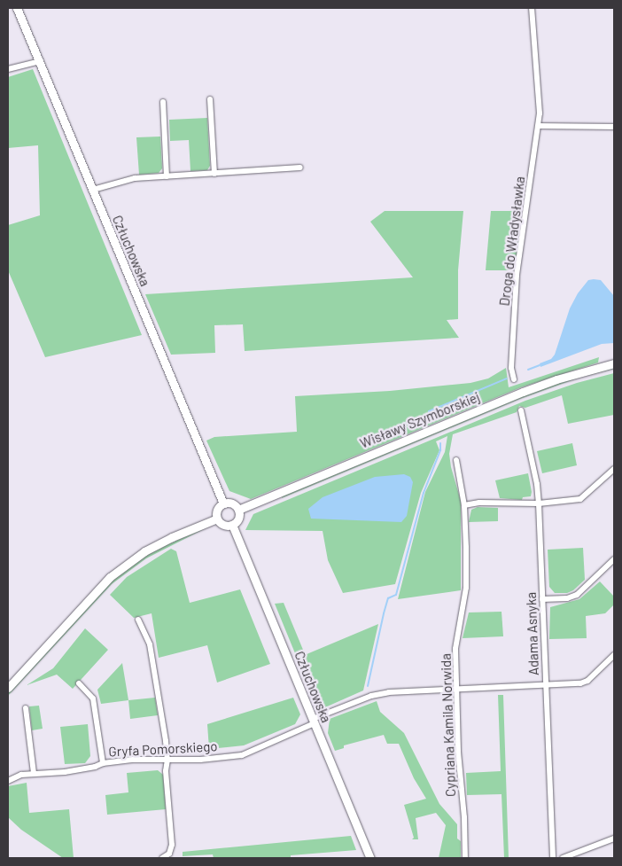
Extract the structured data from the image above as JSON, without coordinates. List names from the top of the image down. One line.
{"streets":{"main road":["Człuchowska","Wisławy Szymborskiej"],"street":["Droga do Władysławka","Adama Asnyka","Cypriana Kamila Norwida","Gryfa Pomorskiego"]},"crossings":[["Człuchowska","Wisławy Szymborskiej"],["Człuchowska","Gryfa Pomorskiego"],["Adama Asnyka","Gryfa Pomorskiego"],["Cypriana Kamila Norwida","Gryfa Pomorskiego"]]}
